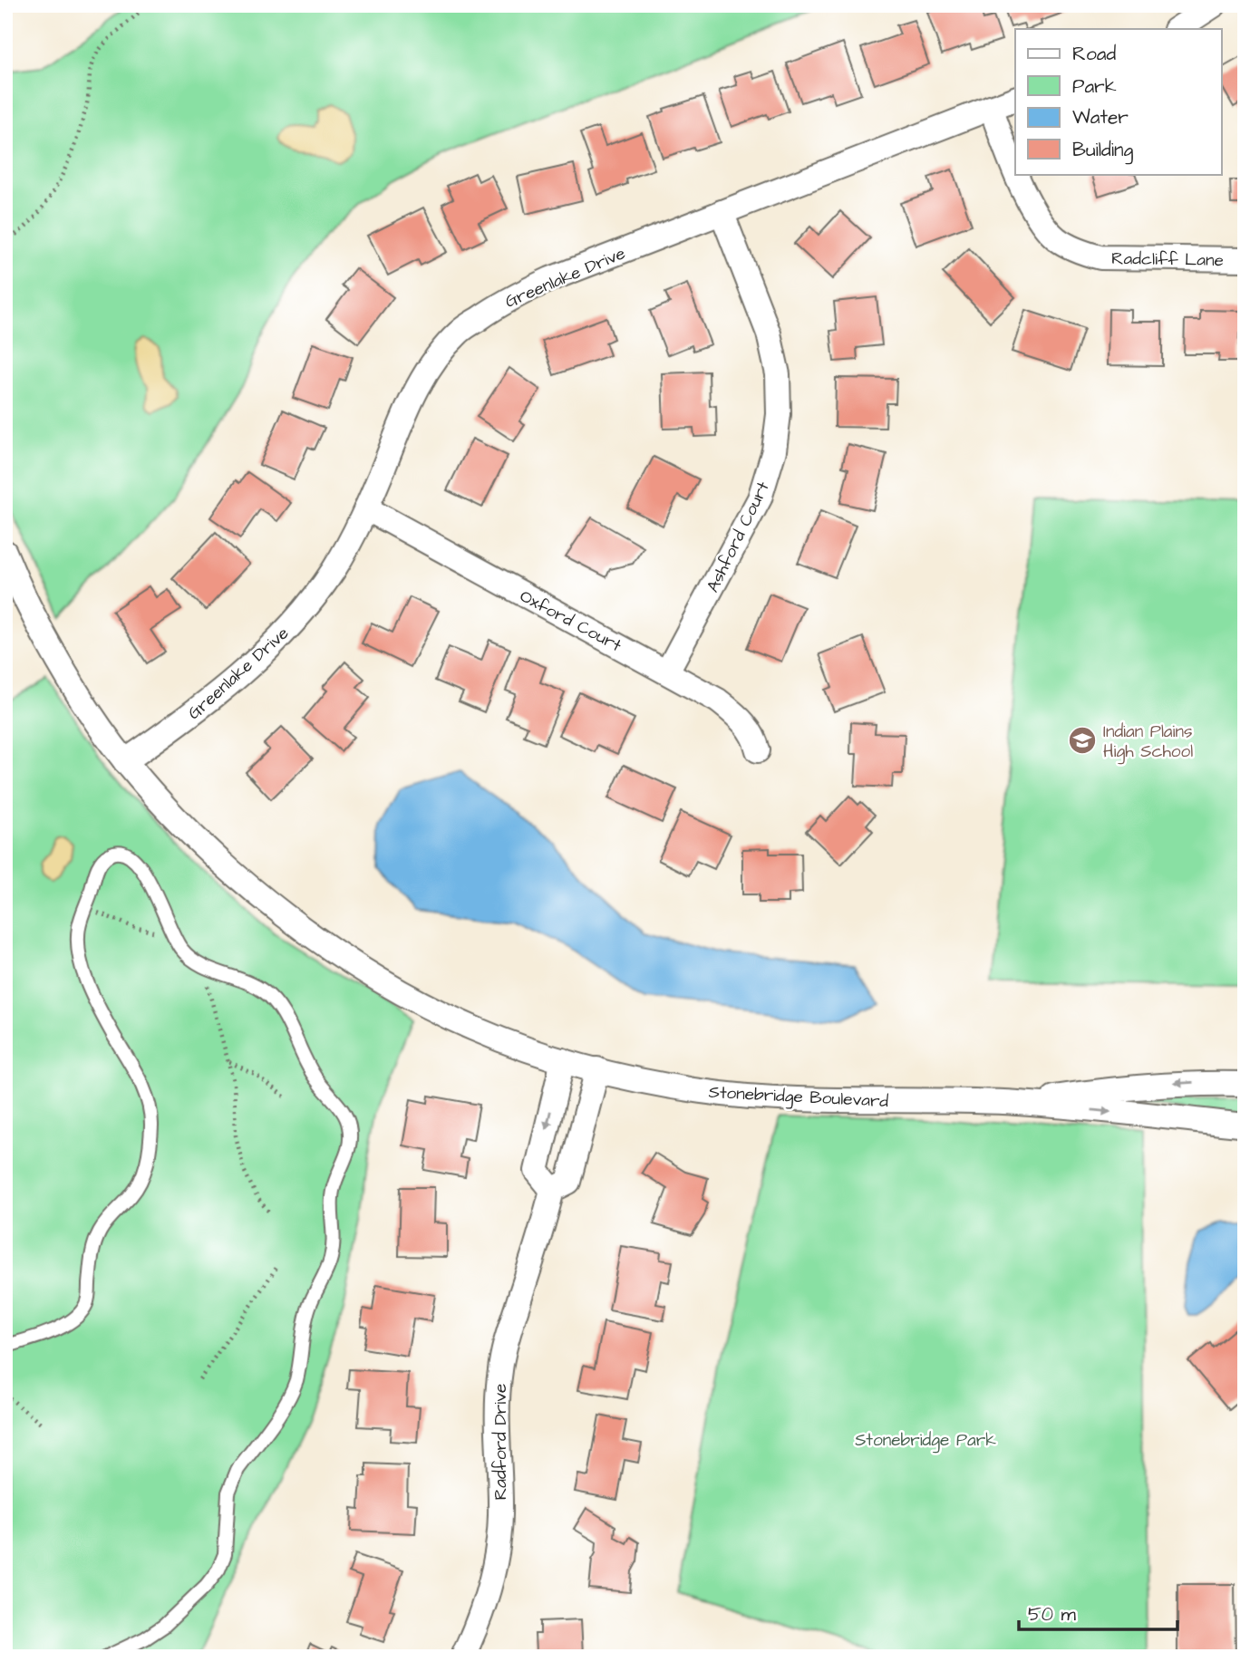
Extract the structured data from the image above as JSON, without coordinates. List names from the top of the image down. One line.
{"streets":{"street":["Radcliff Lane","Greenlake Drive","Ashford Court","Oxford Court","Stonebridge Boulevard","Radford Drive"]},"crossings":[["Radcliff Lane","Greenlake Drive"],["Greenlake Drive","Ashford Court"],["Greenlake Drive","Oxford Court"],["Greenlake Drive","Stonebridge Boulevard"],["Ashford Court","Oxford Court"]],"parks":["Stonebridge Park"],"places":{"school or university":["Indian Plains High School"]},"legend":["Road","Park","Water","Building"],"scale_bar":"50 m"}
